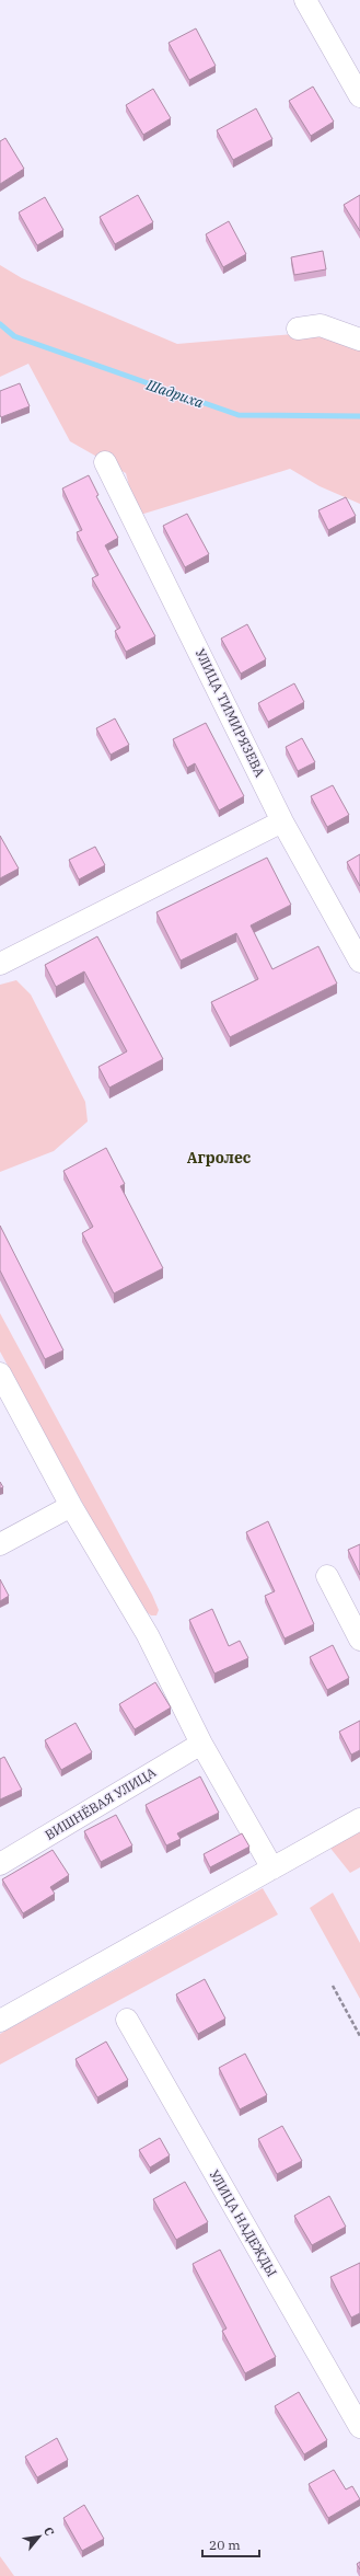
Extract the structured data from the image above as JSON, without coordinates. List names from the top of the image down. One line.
{"streets":{"street":["УЛИЦА ТИМИРЯЗЕВА","ВИШНЁВАЯ УЛИЦА","УЛИЦА НАДЕЖДЫ"]},"districts":["Агролес"],"water":["Шадриха"],"scale_bar":"20 m","north":"top right"}
